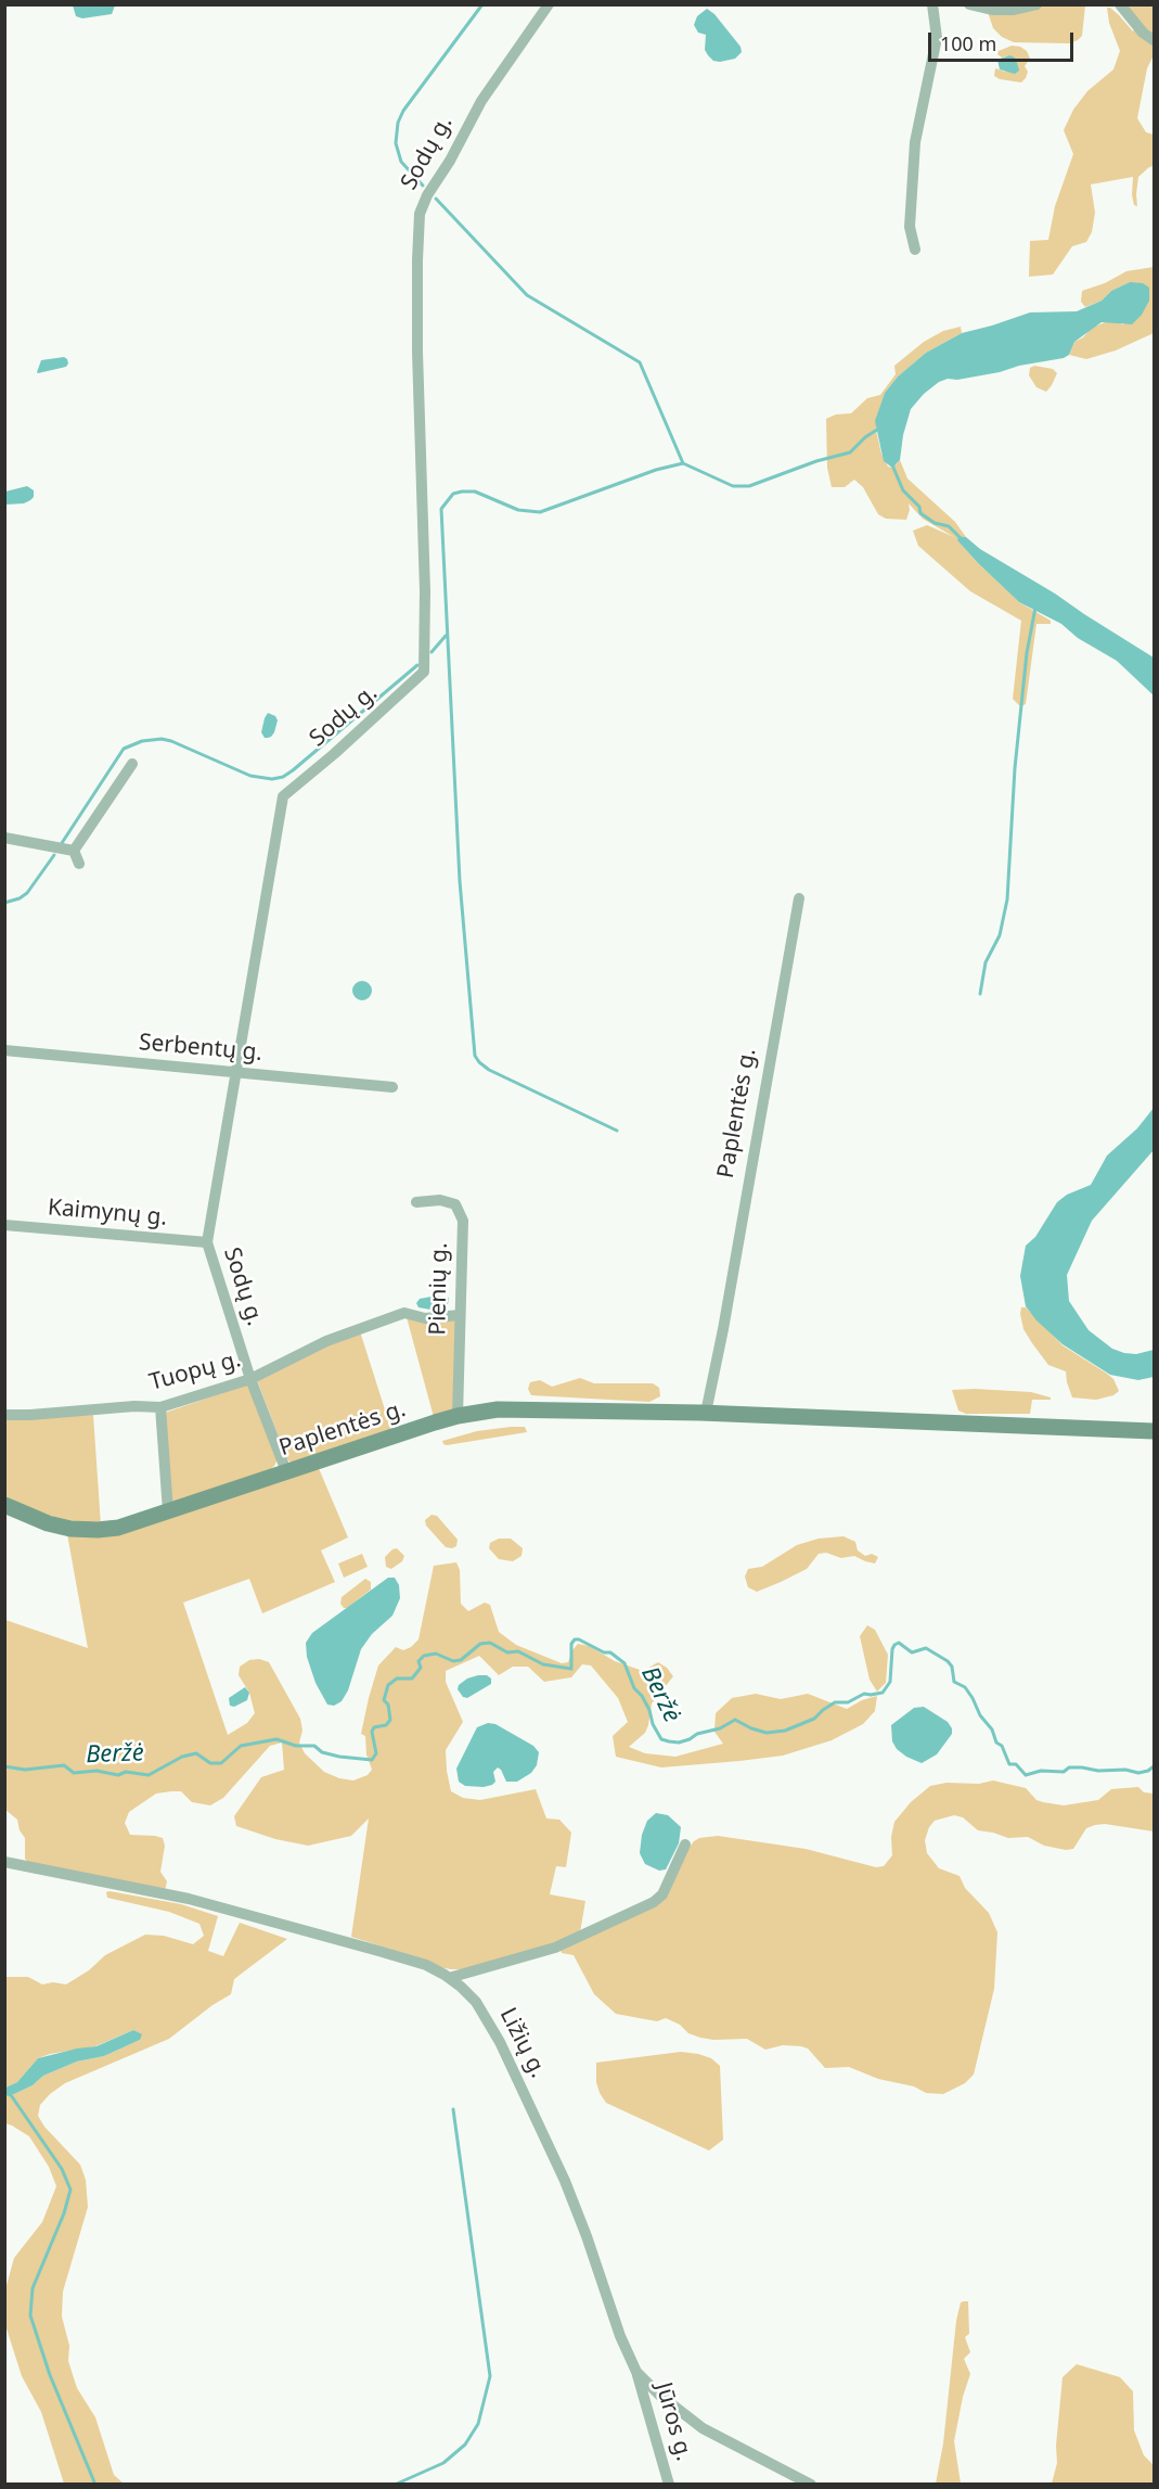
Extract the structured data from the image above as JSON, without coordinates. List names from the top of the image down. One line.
{"streets":{"main road":["Paplentės g."],"street":["Sodų g.","Serbentų g.","Kaimynų g.","Pienių g.","Tuopų g.","Ližių g.","Jūros g."]},"crossings":[["Sodų g.","Serbentų g."],["Sodų g.","Paplentės g."],["Sodų g.","Kaimynų g."],["Sodų g.","Tuopų g."],["Paplentės g.","Pienių g."],["Pienių g.","Tuopų g."],["Ližių g.","Jūros g."]],"water":["Beržė"],"scale_bar":"100 m"}
